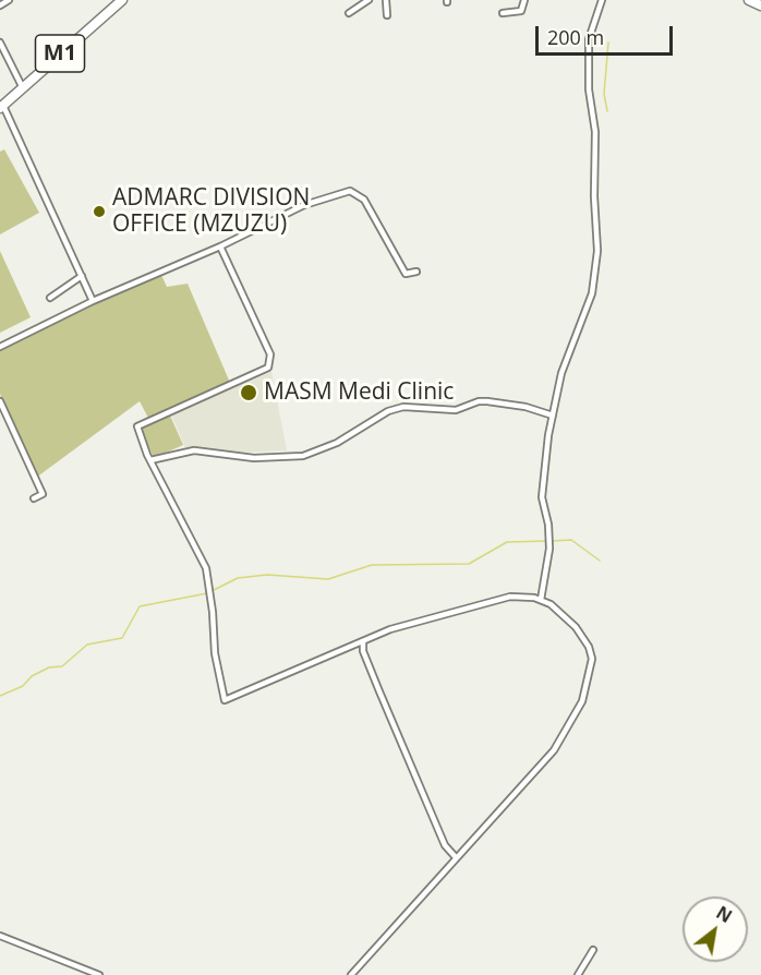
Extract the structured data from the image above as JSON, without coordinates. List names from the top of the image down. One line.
{"streets":{"highway":["M1"]},"places":["ADMARC DIVISION OFFICE (MZUZU)","MASM Medi Clinic"],"scale_bar":"200 m","north":"top right"}
